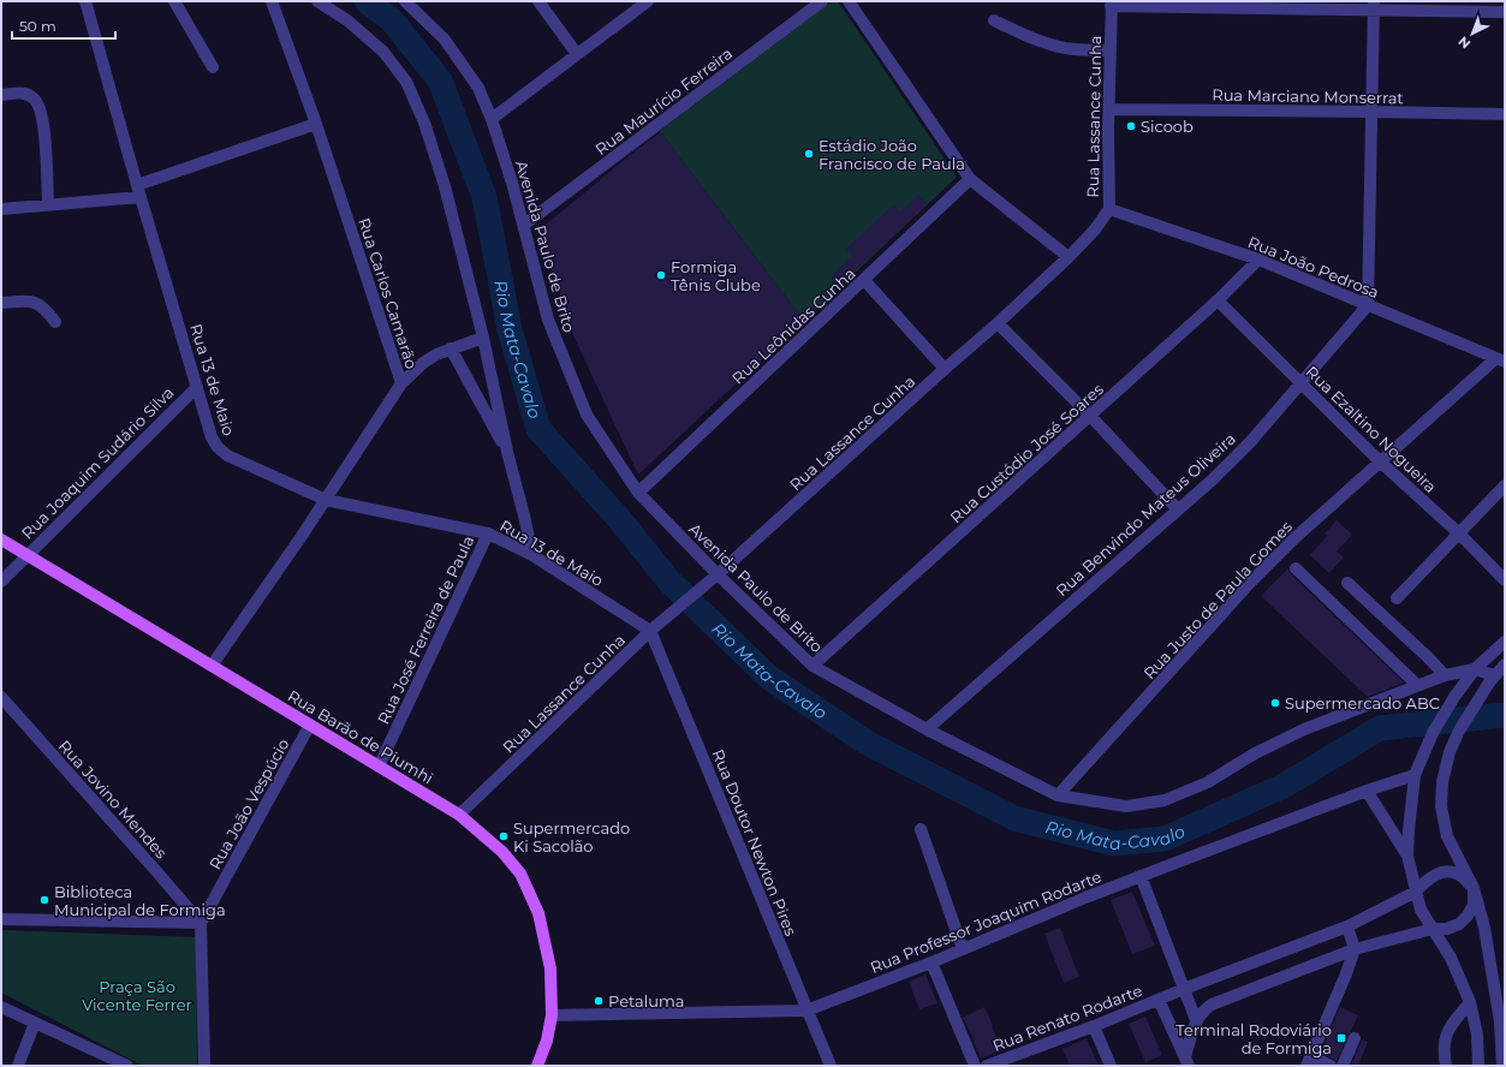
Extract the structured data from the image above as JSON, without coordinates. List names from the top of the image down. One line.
{"streets":{"main road":["Rua Barão de Piumhi"],"street":["Rua Marciano Monserrat","Rua Maurício Ferreira","Rua Lassance Cunha","Avenida Paulo de Brito","Rua João Pedrosa","Rua Carlos Camarão","Rua Leônidas Cunha","Rua 13 de Maio","Rua Ezaltino Nogueira","Rua Custódio José Soares","Rua Joaquim Sudário Silva","Rua Benvindo Mateus Oliveira","Rua Justo de Paula Gomes","Rua José Ferreira de Paula","Rua Jovino Mendes","Rua João Vespúcio","Rua Doutor Newton Pires","Rua Professor Joaquim Rodarte","Rua Renato Rodarte"]},"crossings":[["Rua Marciano Monserrat","Rua Lassance Cunha"],["Rua Maurício Ferreira","Avenida Paulo de Brito"],["Rua Lassance Cunha","Avenida Paulo de Brito"],["Rua Lassance Cunha","Rua João Pedrosa"],["Rua Lassance Cunha","Rua 13 de Maio"],["Rua Lassance Cunha","Rua Barão de Piumhi"],["Rua Lassance Cunha","Rua Doutor Newton Pires"],["Avenida Paulo de Brito","Rua Leônidas Cunha"],["Avenida Paulo de Brito","Rua Custódio José Soares"],["Avenida Paulo de Brito","Rua Benvindo Mateus Oliveira"],["Avenida Paulo de Brito","Rua Justo de Paula Gomes"],["Rua João Pedrosa","Rua Custódio José Soares"],["Rua João Pedrosa","Rua Benvindo Mateus Oliveira"],["Rua João Pedrosa","Rua Justo de Paula Gomes"],["Rua Carlos Camarão","Rua 13 de Maio"],["Rua Carlos Camarão","Rua Barão de Piumhi"],["Rua 13 de Maio","Rua Joaquim Sudário Silva"],["Rua 13 de Maio","Rua José Ferreira de Paula"],["Rua 13 de Maio","Rua Doutor Newton Pires"],["Rua Ezaltino Nogueira","Rua Custódio José Soares"],["Rua Ezaltino Nogueira","Rua Benvindo Mateus Oliveira"],["Rua Ezaltino Nogueira","Rua Justo de Paula Gomes"],["Rua Joaquim Sudário Silva","Rua Barão de Piumhi"],["Rua José Ferreira de Paula","Rua Barão de Piumhi"],["Rua Barão de Piumhi","Rua João Vespúcio"],["Rua Barão de Piumhi","Rua Professor Joaquim Rodarte"],["Rua Jovino Mendes","Rua João Vespúcio"],["Rua Doutor Newton Pires","Rua Professor Joaquim Rodarte"]],"water":["Rio Mata-Cavalo"],"parks":["Praça São Vicente Ferrer"],"places":{"other":["Sicoob","Estádio João Francisco de Paula","Formiga Tênis Clube","Supermercado ABC","Supermercado Ki Sacolão","Biblioteca Municipal de Formiga","Petaluma"],"transit":["Terminal Rodoviário de Formiga"]},"scale_bar":"50 m","north":"bottom left"}
